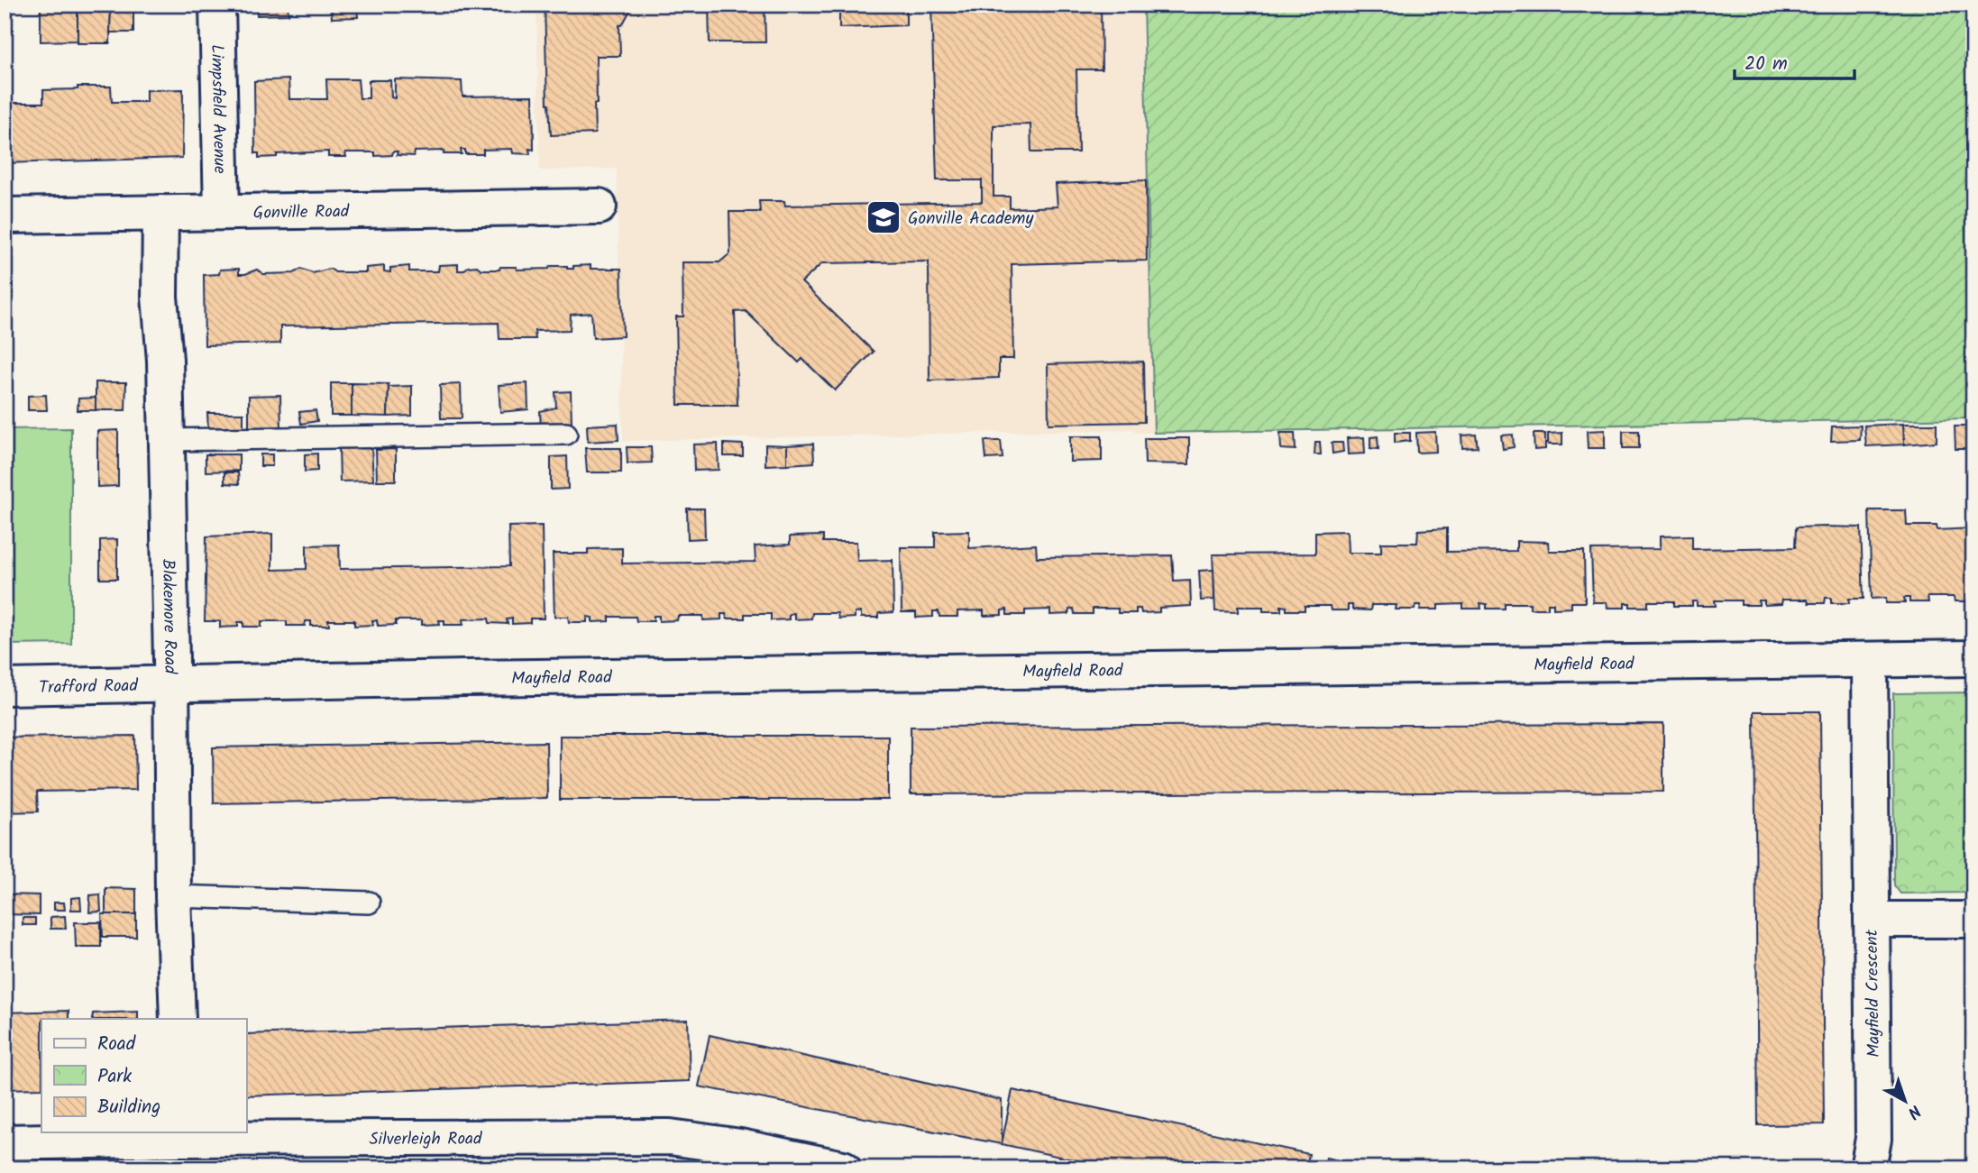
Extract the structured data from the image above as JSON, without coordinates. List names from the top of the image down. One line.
{"streets":{"street":["Limpsfield Avenue","Gonville Road","Blakemore Road","Mayfield Road","Trafford Road","Mayfield Crescent","Silverleigh Road"]},"crossings":[["Limpsfield Avenue","Gonville Road"],["Gonville Road","Blakemore Road"],["Blakemore Road","Mayfield Road"],["Blakemore Road","Trafford Road"],["Mayfield Road","Trafford Road"]],"places":{"school or university":["Gonville Academy"]},"legend":["Road","Park","Building"],"scale_bar":"20 m","north":"bottom right"}
